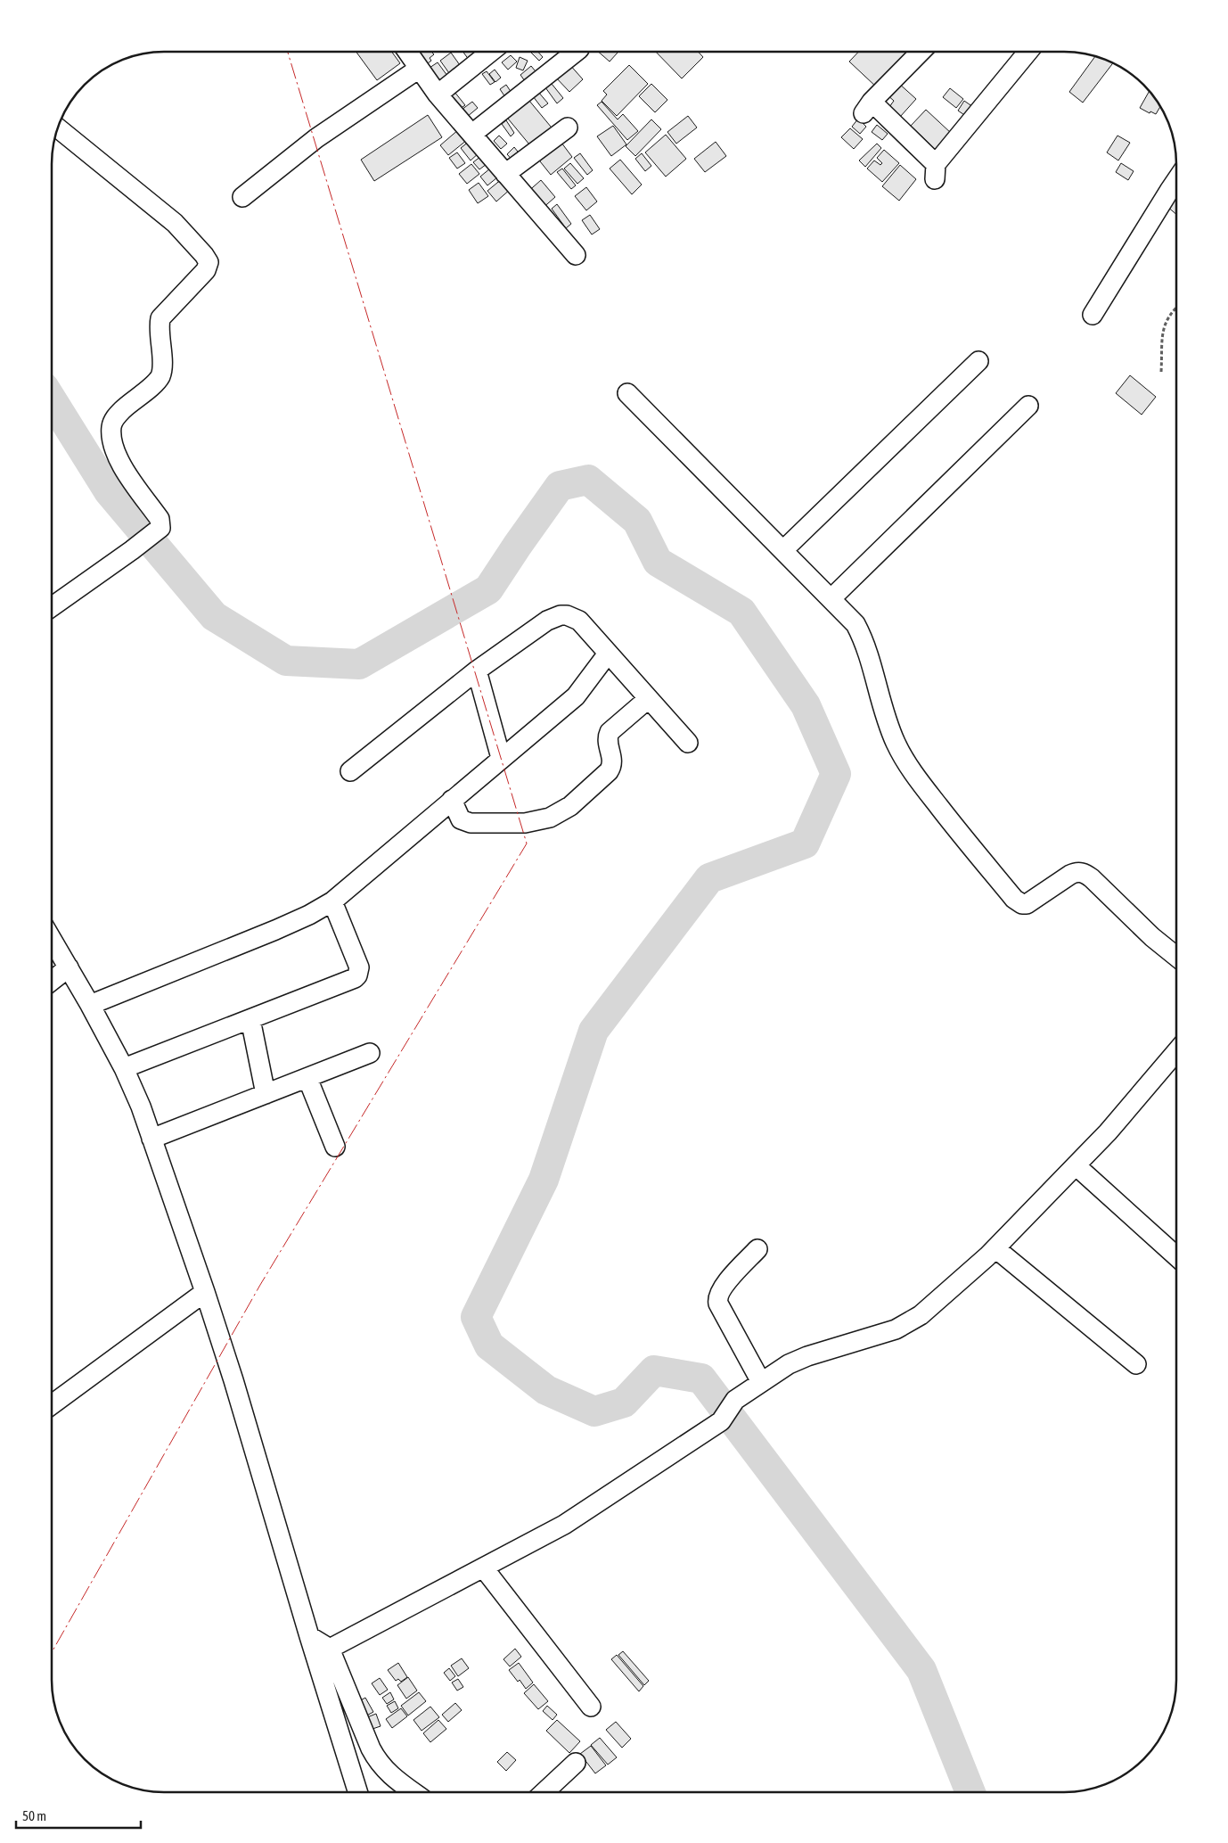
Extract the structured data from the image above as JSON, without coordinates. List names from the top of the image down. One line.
{"scale_bar":"50 m"}
